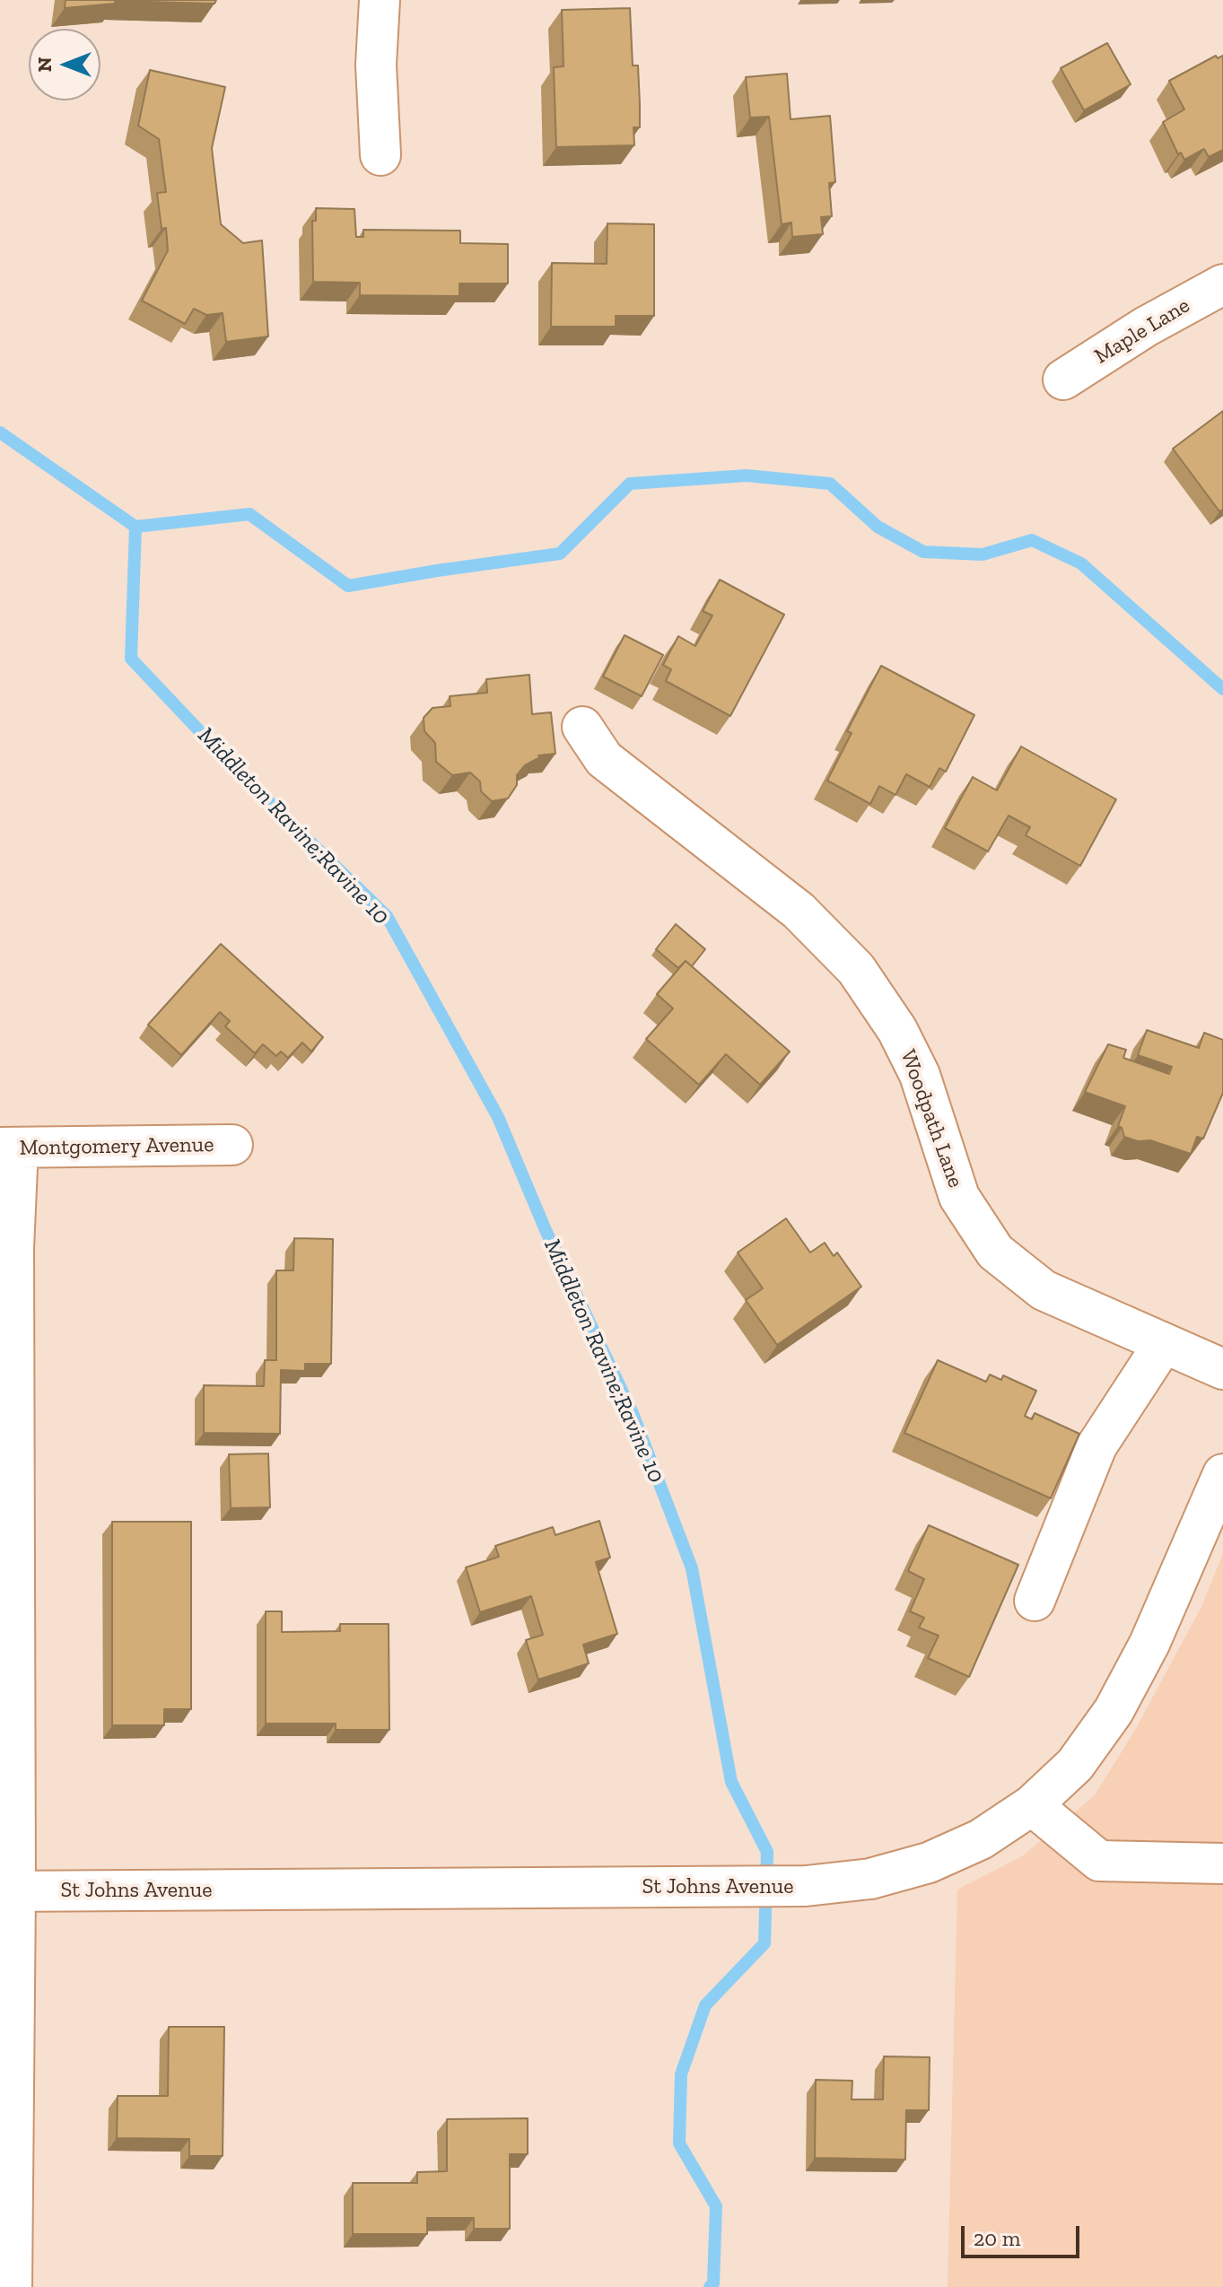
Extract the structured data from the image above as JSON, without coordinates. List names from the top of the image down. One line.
{"streets":{"street":["Maple Lane","Woodpath Lane","Montgomery Avenue","St Johns Avenue"]},"water":["Middleton Ravine;Ravine 10"],"scale_bar":"20 m","north":"left"}
